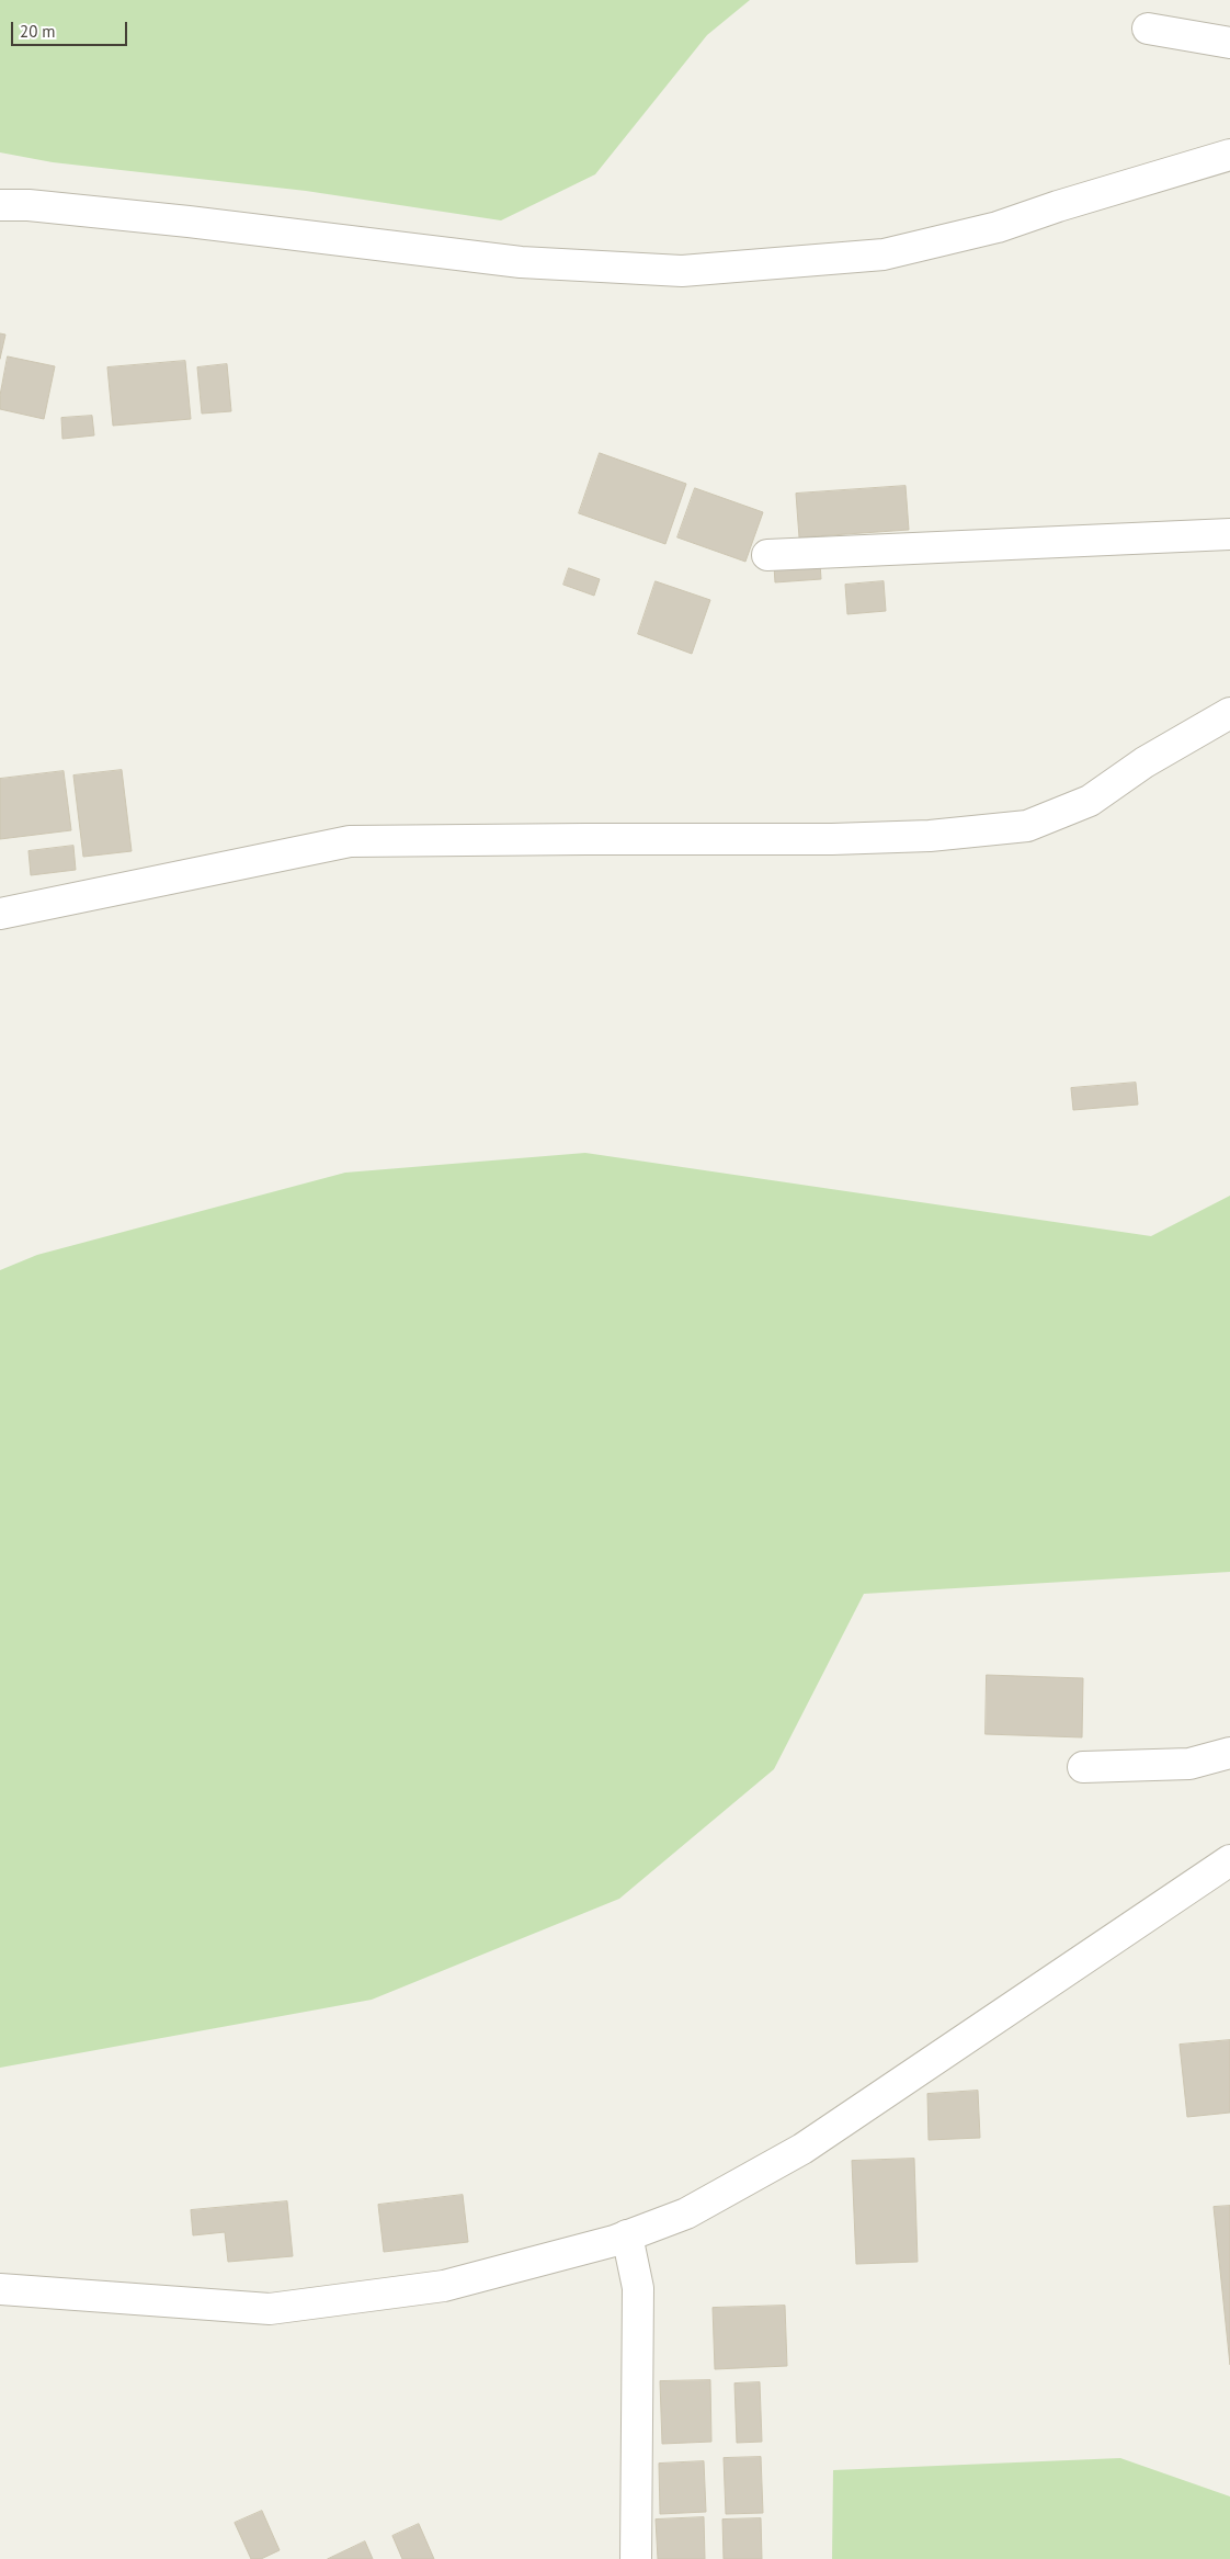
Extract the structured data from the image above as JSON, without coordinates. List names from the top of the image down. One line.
{"scale_bar":"20 m"}
